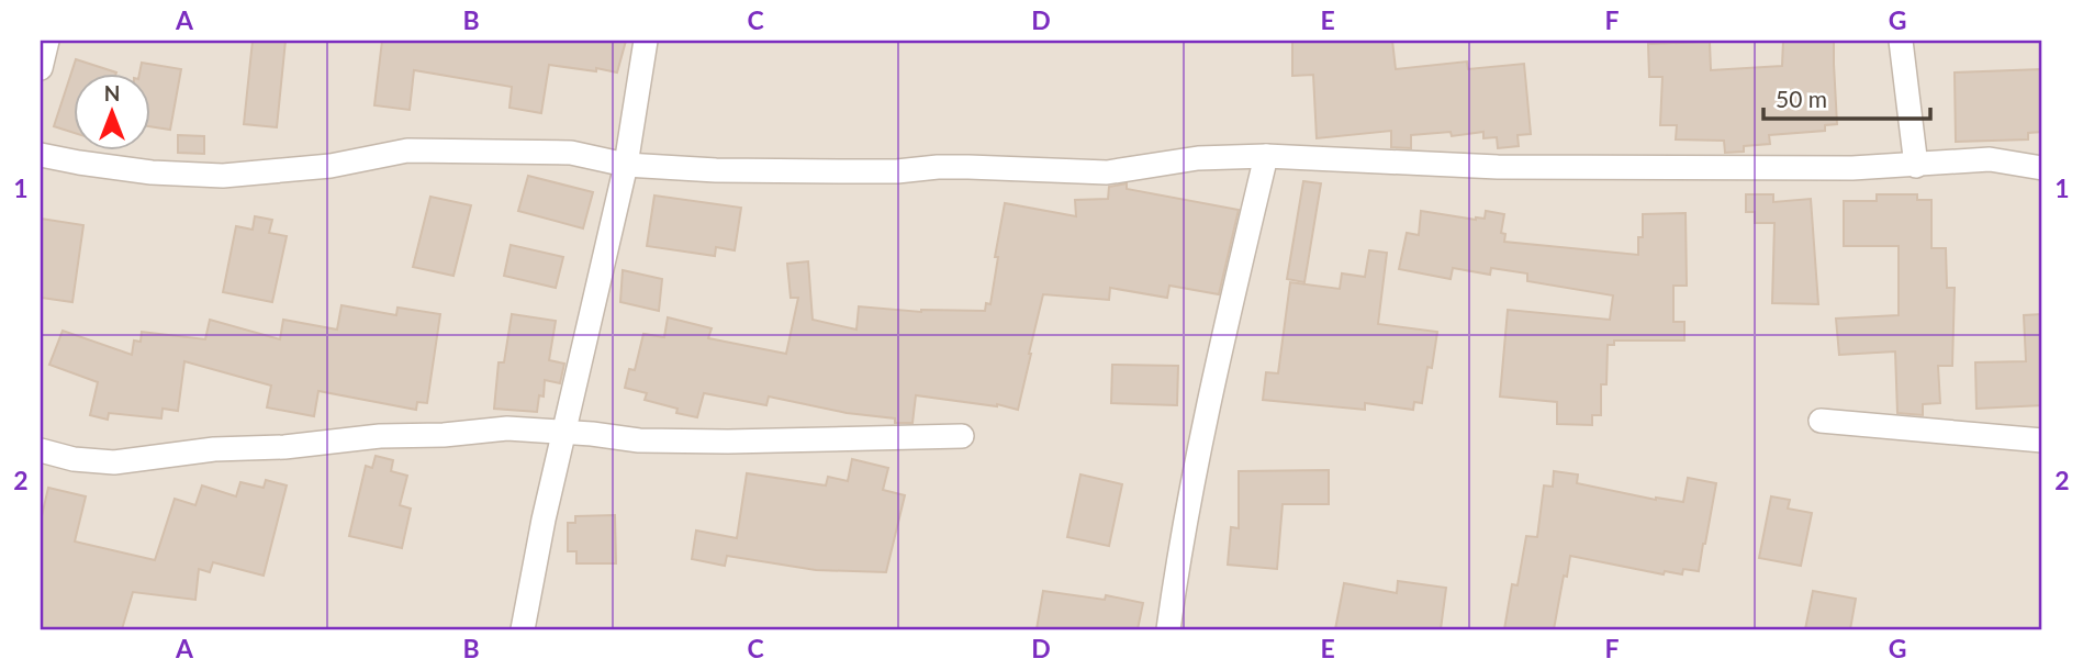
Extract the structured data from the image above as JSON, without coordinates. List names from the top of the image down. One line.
{"scale_bar":"50 m","north":"top","grid":{"columns":["A","B","C","D","E","F","G"],"rows":["1","2"]}}
